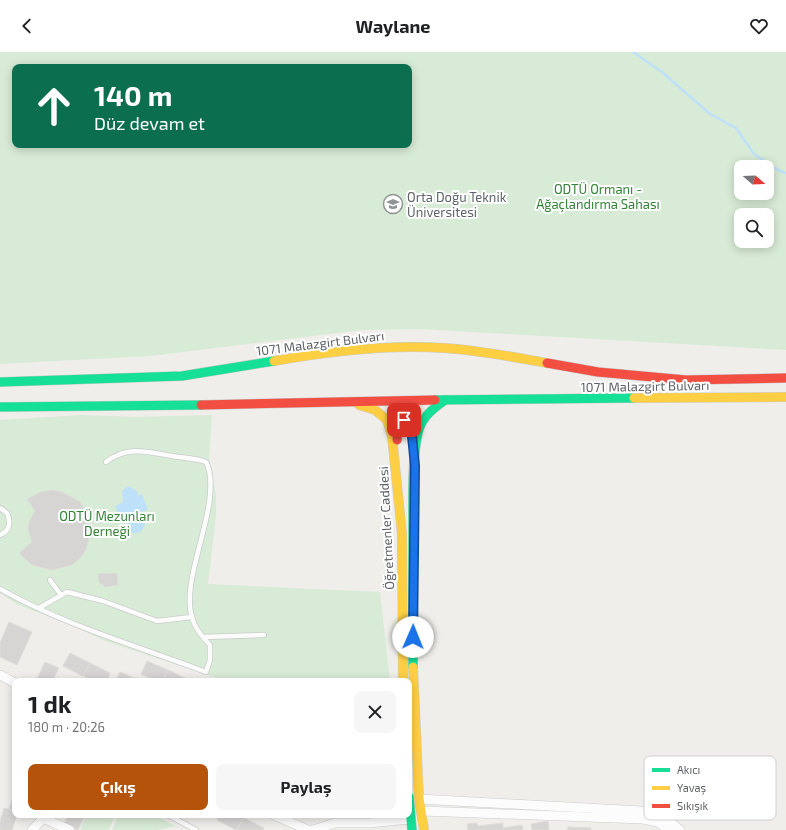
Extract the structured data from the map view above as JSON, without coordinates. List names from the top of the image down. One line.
{"streets":{"main road":["1071 Malazgirt Bulvarı","Öğretmenler Caddesi"]},"crossings":[["1071 Malazgirt Bulvarı","Öğretmenler Caddesi"]],"parks":["ODTÜ Ormanı - Ağaçlandırma Sahası","ODTÜ Mezunları Derneği"],"places":{"school or university":["Orta Doğu Teknik Üniversitesi"]},"legend":["Akıcı","Yavaş","Sıkışık"],"north":"right","page":{"header":"Waylane","turn":["140 m","Düz devam et"],"heading":["1 dk","180 m · 20:26"],"buttons":["Çıkış","Paylaş"]}}
